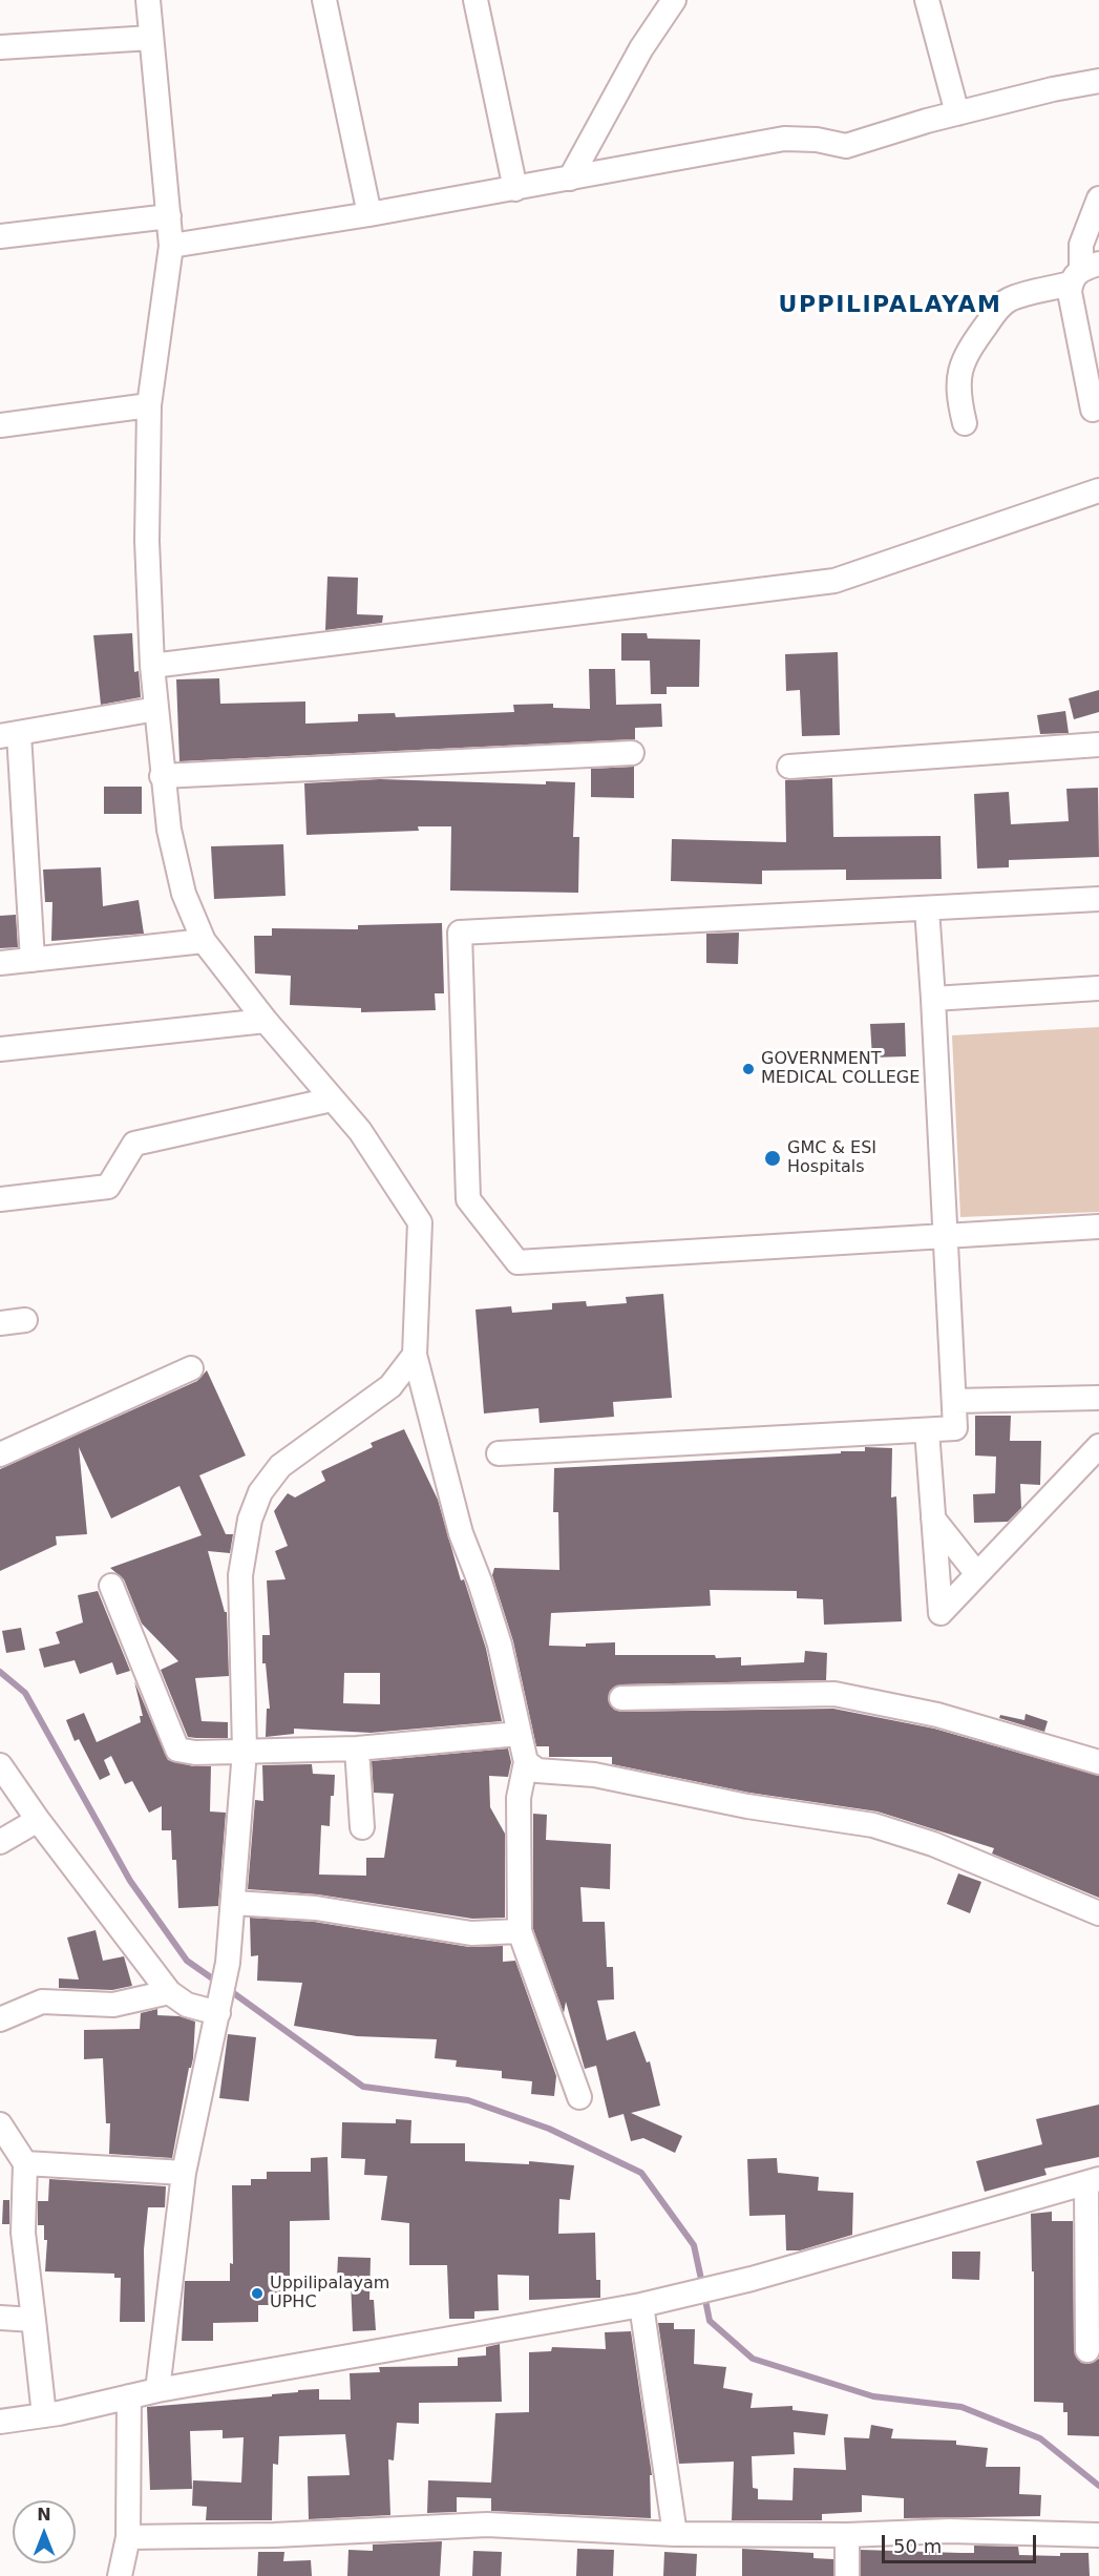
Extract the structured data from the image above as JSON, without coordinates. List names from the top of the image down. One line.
{"districts":["UPPILIPALAYAM"],"places":["GOVERNMENT MEDICAL COLLEGE","GMC & ESI Hospitals","Uppilipalayam UPHC"],"scale_bar":"50 m","north":"top"}
